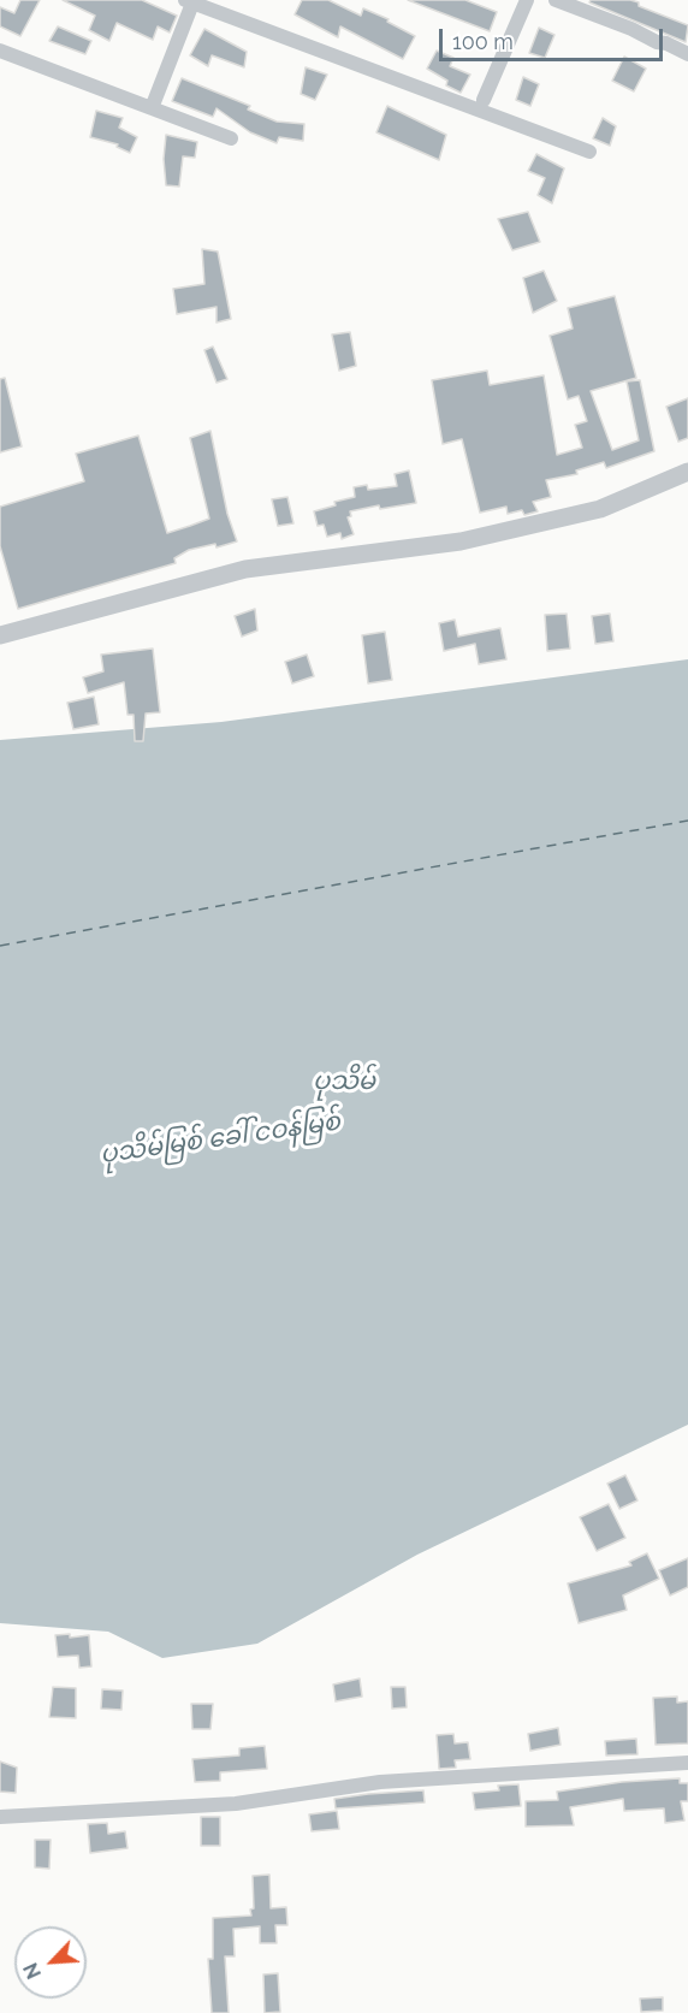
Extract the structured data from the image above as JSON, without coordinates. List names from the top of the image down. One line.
{"water":["ပုသိမ်","ပုသိမ်မြစ် ခေါ် ငဝန်မြစ်"],"scale_bar":"100 m","north":"bottom left"}
